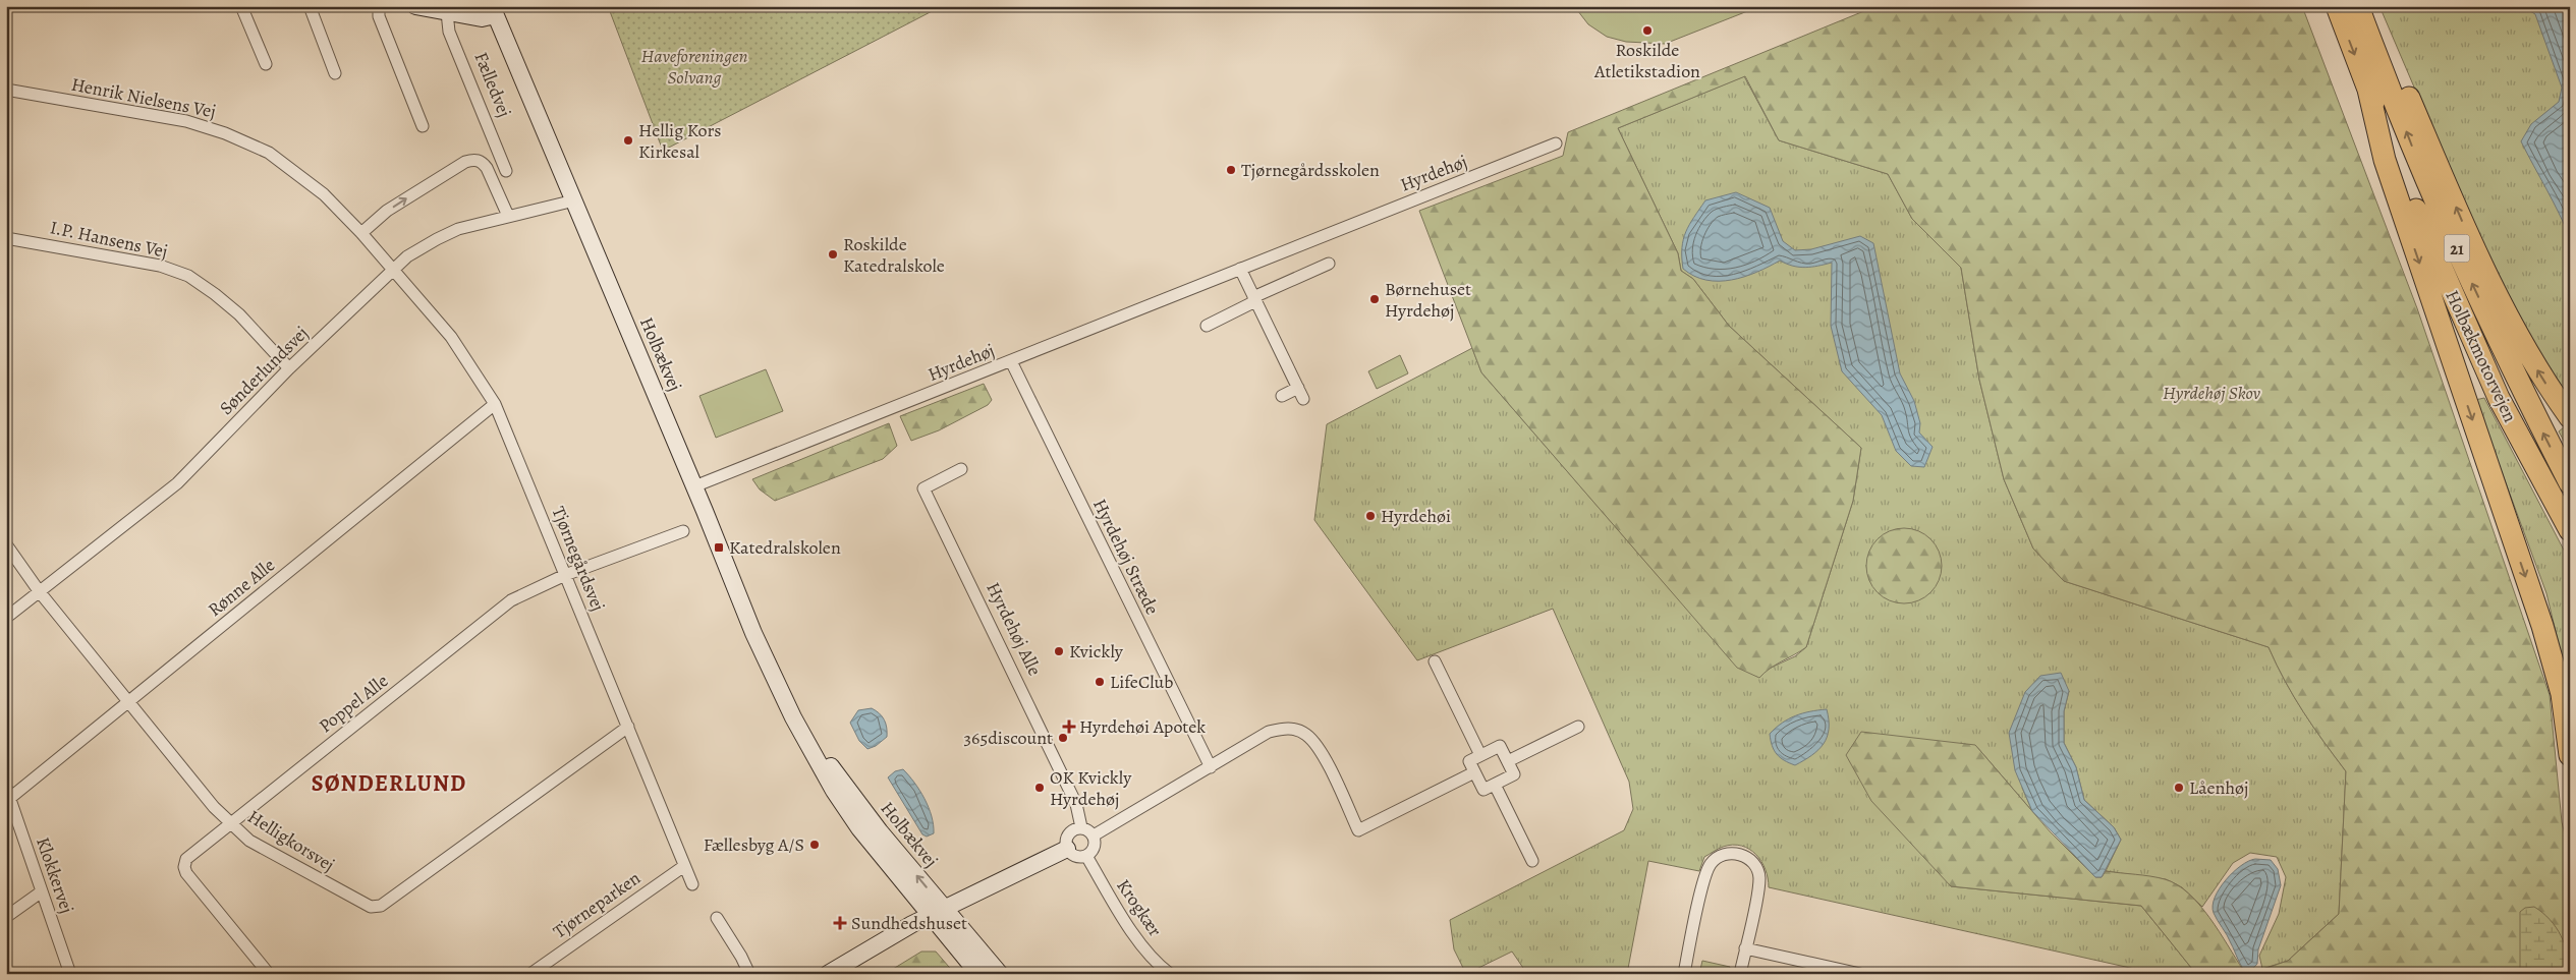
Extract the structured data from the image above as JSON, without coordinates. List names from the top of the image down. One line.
{"streets":{"highway":["21","Holbækmotorvejen"],"street":["Fælledvej","Henrik Nielsens Vej","Hyrdehøj","I.P. Hansens Vej","Holbækvej","Sønderlundsvej","Hyrdehøj Stræde","Tjørnegårdsvej","Rønne Alle","Hyrdehøj Alle","Poppel Alle","Helligkorsvej","Klokkervej","Tjørneparken","Krogkær"]},"crossings":[["Henrik Nielsens Vej","Sønderlundsvej"],["Henrik Nielsens Vej","Tjørnegårdsvej"],["Hyrdehøj","Holbækvej"],["Hyrdehøj","Hyrdehøj Stræde"],["I.P. Hansens Vej","Sønderlundsvej"],["Holbækvej","Sønderlundsvej"],["Sønderlundsvej","Tjørnegårdsvej"],["Sønderlundsvej","Helligkorsvej"],["Tjørnegårdsvej","Rønne Alle"],["Tjørnegårdsvej","Poppel Alle"],["Tjørnegårdsvej","Helligkorsvej"],["Tjørnegårdsvej","Tjørneparken"],["Rønne Alle","Helligkorsvej"],["Rønne Alle","Klokkervej"],["Hyrdehøj Alle","Krogkær"],["Poppel Alle","Helligkorsvej"]],"districts":["SØNDERLUND"],"parks":["Haveforeningen Solvang","Hyrdehøj Skov"],"places":{"other":["Roskilde Atletikstadion","Hellig Kors Kirkesal","Tjørnegårdsskolen","Roskilde Katedralskole","Børnehuset Hyrdehøj","Hyrdehøi","Kvickly","LifeClub","365discount","OK Kvickly Hyrdehøj","Låenhøj","Fællesbyg A/S"],"transit":["Katedralskolen"],"health":["Hyrdehøi Apotek","Sundhedshuset"]}}
